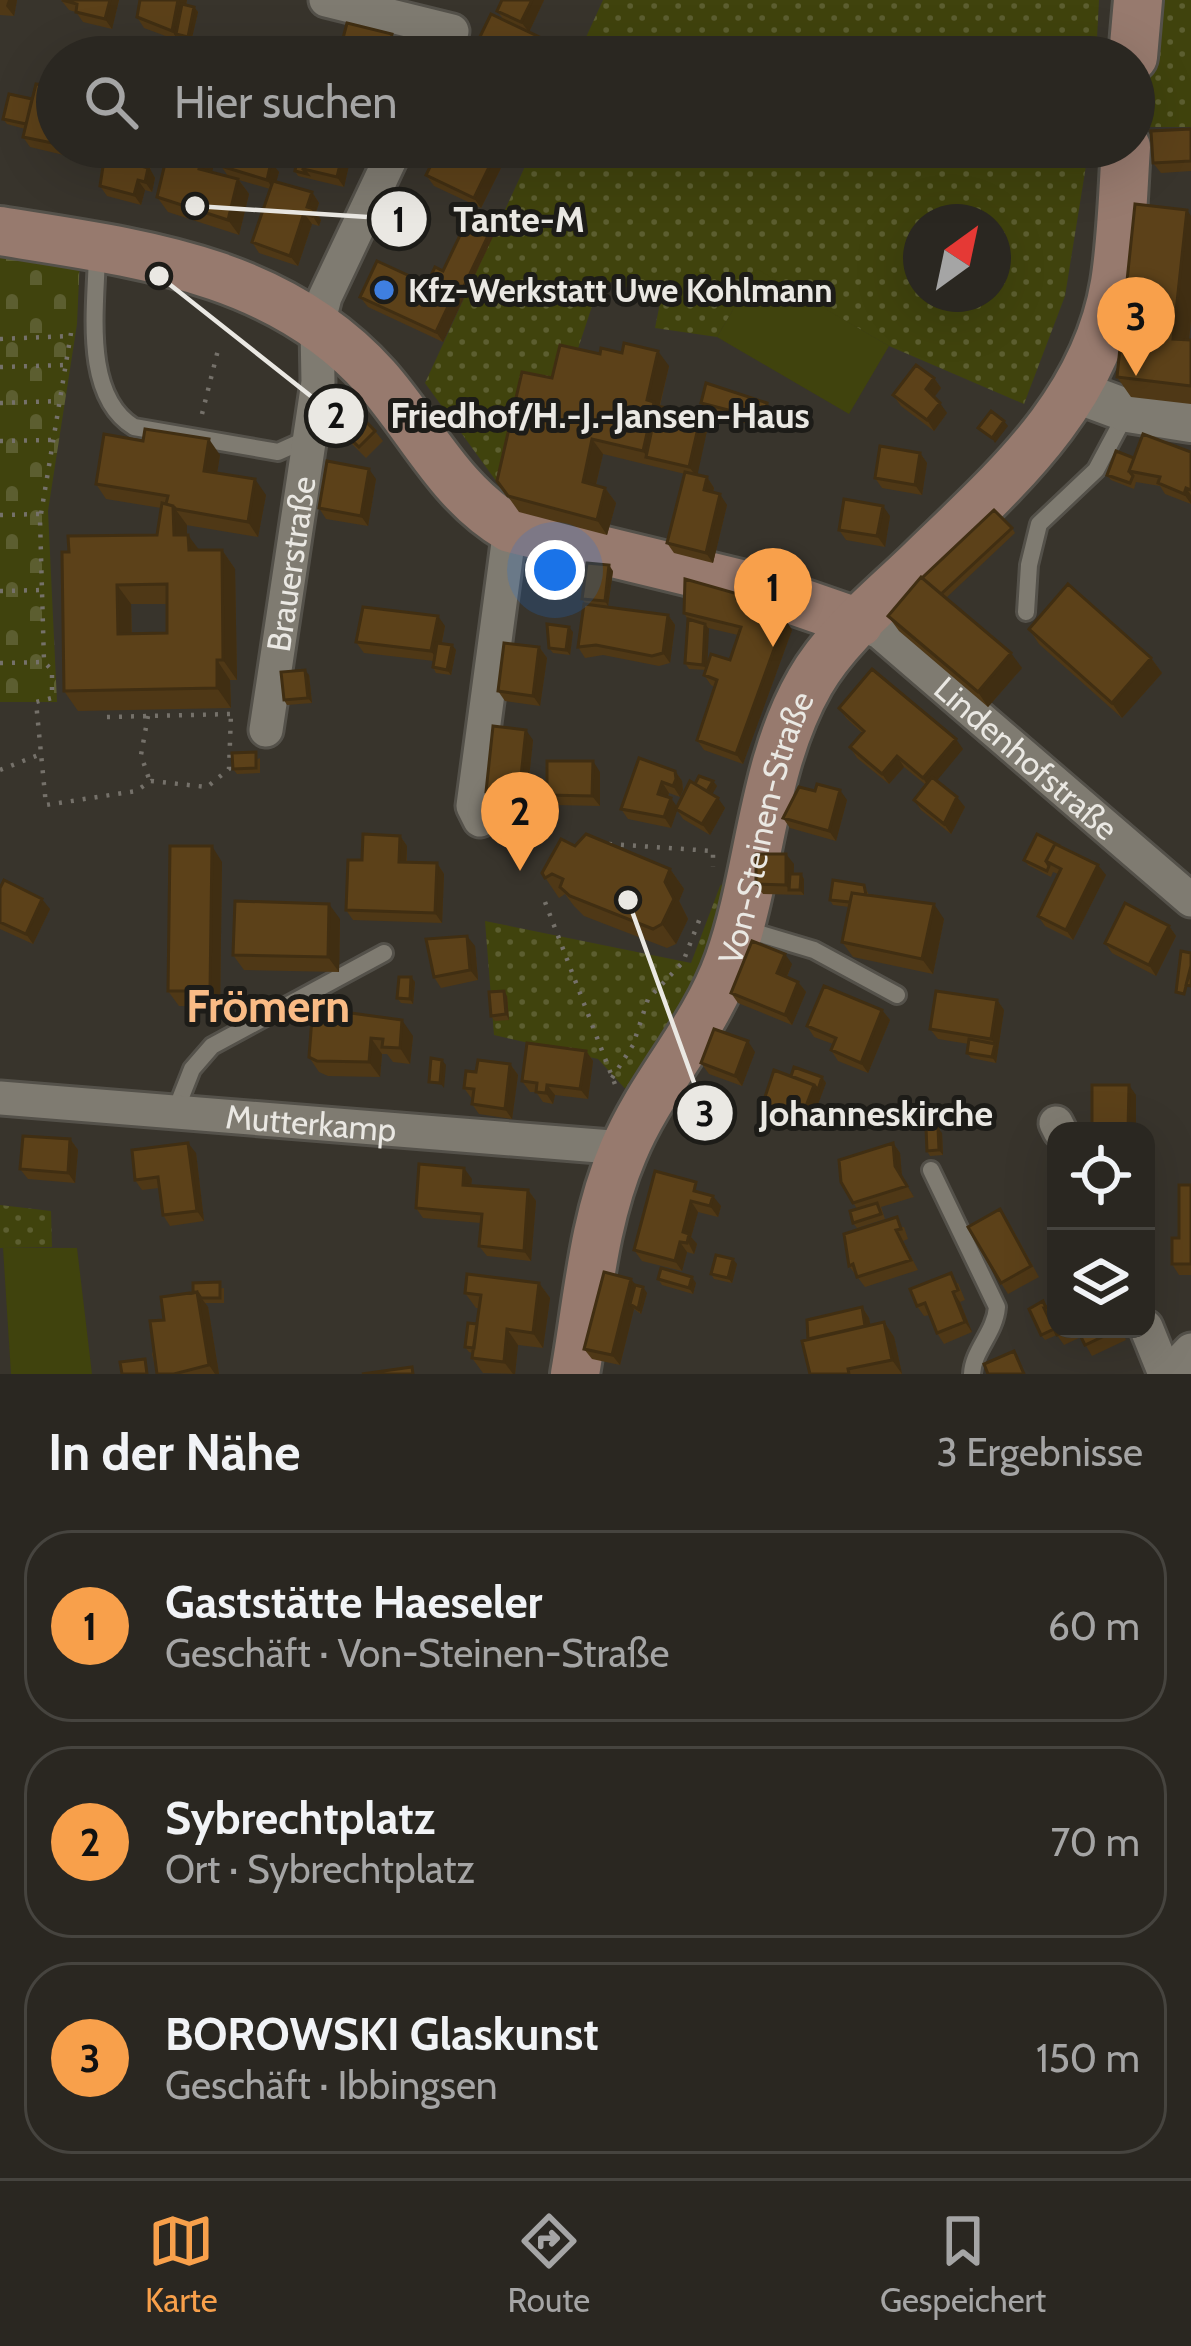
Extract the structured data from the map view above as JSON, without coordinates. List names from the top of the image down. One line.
{"streets":{"main road":["Von-Steinen-Straße"],"street":["Brauerstraße","Lindenhofstraße","Mutterkamp"]},"crossings":[["Lindenhofstraße","Von-Steinen-Straße"],["Von-Steinen-Straße","Mutterkamp"]],"districts":["Frömern"],"places":["Tante-M","Friedhof/H.-J.-Jansen-Haus","Kfz-Werkstatt Uwe Kohlmann","Johanneskirche"],"north":"top right","page":{"search":"Hier suchen","pins":["3","1","2"],"heading":["In der Nähe","3 Ergebnisse"],"list":[{"mark":"1","name":"Gaststätte Haeseler","note":"Geschäft · Von-Steinen-Straße","value":"60 m"},{"mark":"2","name":"Sybrechtplatz","note":"Ort · Sybrechtplatz","value":"70 m"},{"mark":"3","name":"BOROWSKI Glaskunst","note":"Geschäft · Ibbingsen","value":"150 m"}],"nav":["Karte","Route","Gespeichert"]}}
